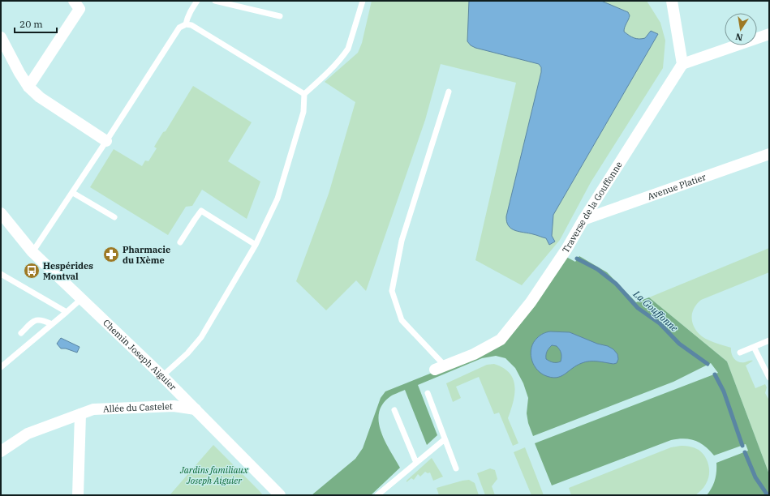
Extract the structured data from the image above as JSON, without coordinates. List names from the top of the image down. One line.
{"streets":{"street":["Avenue Platier","Traverse de la Gouffonne","Chemin Joseph Aiguier","Allée du Castelet"]},"crossings":[["Avenue Platier","Traverse de la Gouffonne"],["Chemin Joseph Aiguier","Allée du Castelet"]],"water":["La Gouffonne"],"parks":["Jardins familiaux Joseph Aiguier"],"places":{"pharmacy":["Pharmacie du IXème"],"bus stop":["Hespérides Montval"]},"scale_bar":"20 m","north":"bottom"}
